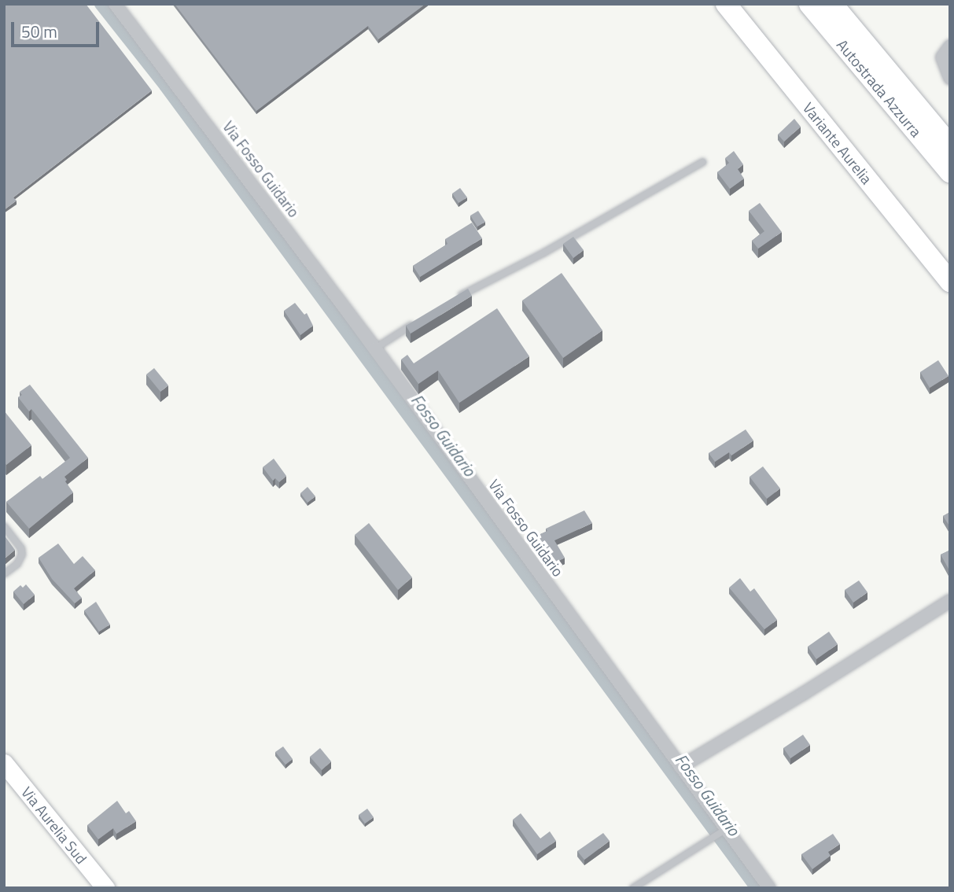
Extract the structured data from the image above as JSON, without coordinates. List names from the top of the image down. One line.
{"streets":{"highway":["Autostrada Azzurra","Variante Aurelia"],"main road":["Via Aurelia Sud"],"street":["Via Fosso Guidario"]},"water":["Fosso Guidario"],"scale_bar":"50 m"}
